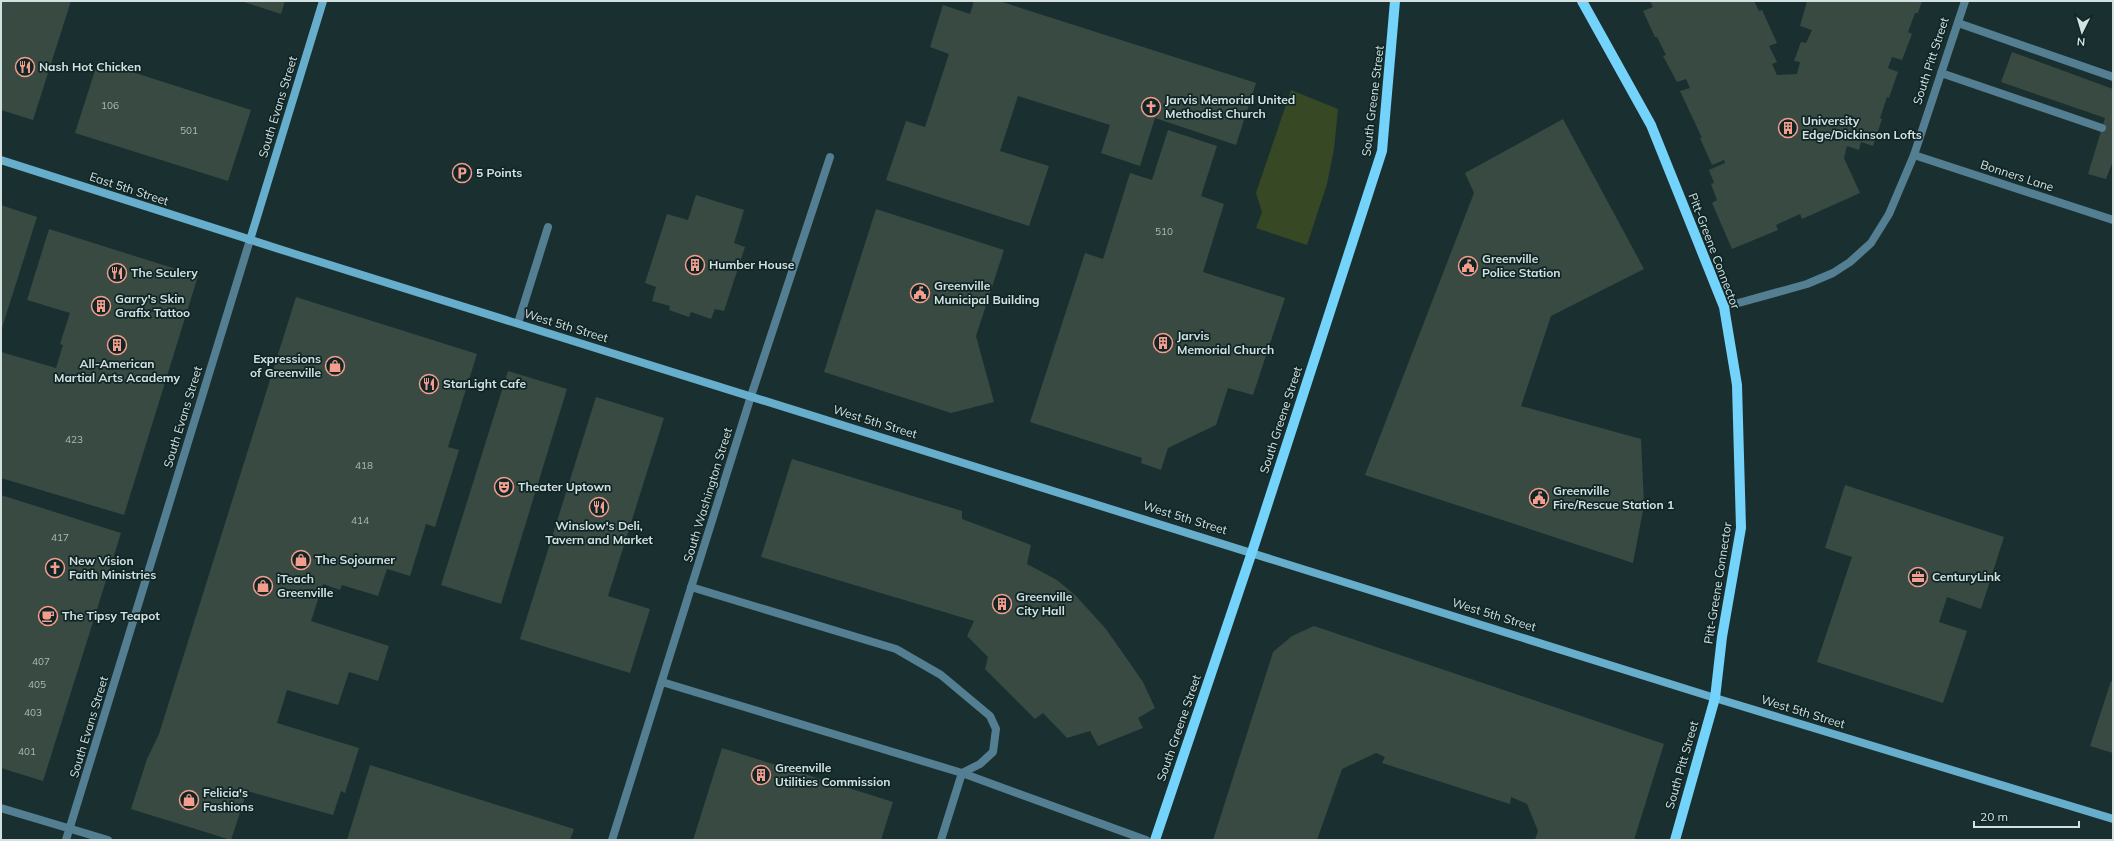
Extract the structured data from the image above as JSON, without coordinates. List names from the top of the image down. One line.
{"streets":{"main road":["South Pitt Street","South Greene Street","South Evans Street","East 5th Street","Pitt-Greene Connector","West 5th Street"],"street":["Bonners Lane","South Washington Street"]},"crossings":[["South Pitt Street","Bonners Lane"],["South Pitt Street","Pitt-Greene Connector"],["South Pitt Street","West 5th Street"],["South Greene Street","West 5th Street"],["South Evans Street","East 5th Street"],["South Evans Street","West 5th Street"],["East 5th Street","West 5th Street"],["Pitt-Greene Connector","West 5th Street"],["West 5th Street","South Washington Street"]],"places":{"restaurant":["Nash Hot Chicken","The Sculery","StarLight Cafe","Winslow's Deli, Tavern and Market"],"church":["Jarvis Memorial United Methodist Church","New Vision Faith Ministries"],"building":["University Edge/Dickinson Lofts","Humber House","Garry's Skin Grafix Tattoo","Jarvis Memorial Church","All-American Martial Arts Academy","Greenville City Hall","Greenville Utilities Commission"],"parking":["5 Points"],"public building":["Greenville Police Station","Greenville Municipal Building","Greenville Fire/Rescue Station 1"],"shop":["Expressions of Greenville","The Sojourner","iTeach Greenville","Felicia's Fashions"],"theatre":["Theater Uptown"],"office":["CenturyLink"],"cafe":["The Tipsy Teapot"]},"house_numbers":["106","501","510","423","418","414","417","407","405","403","401"],"scale_bar":"20 m","north":"bottom"}
